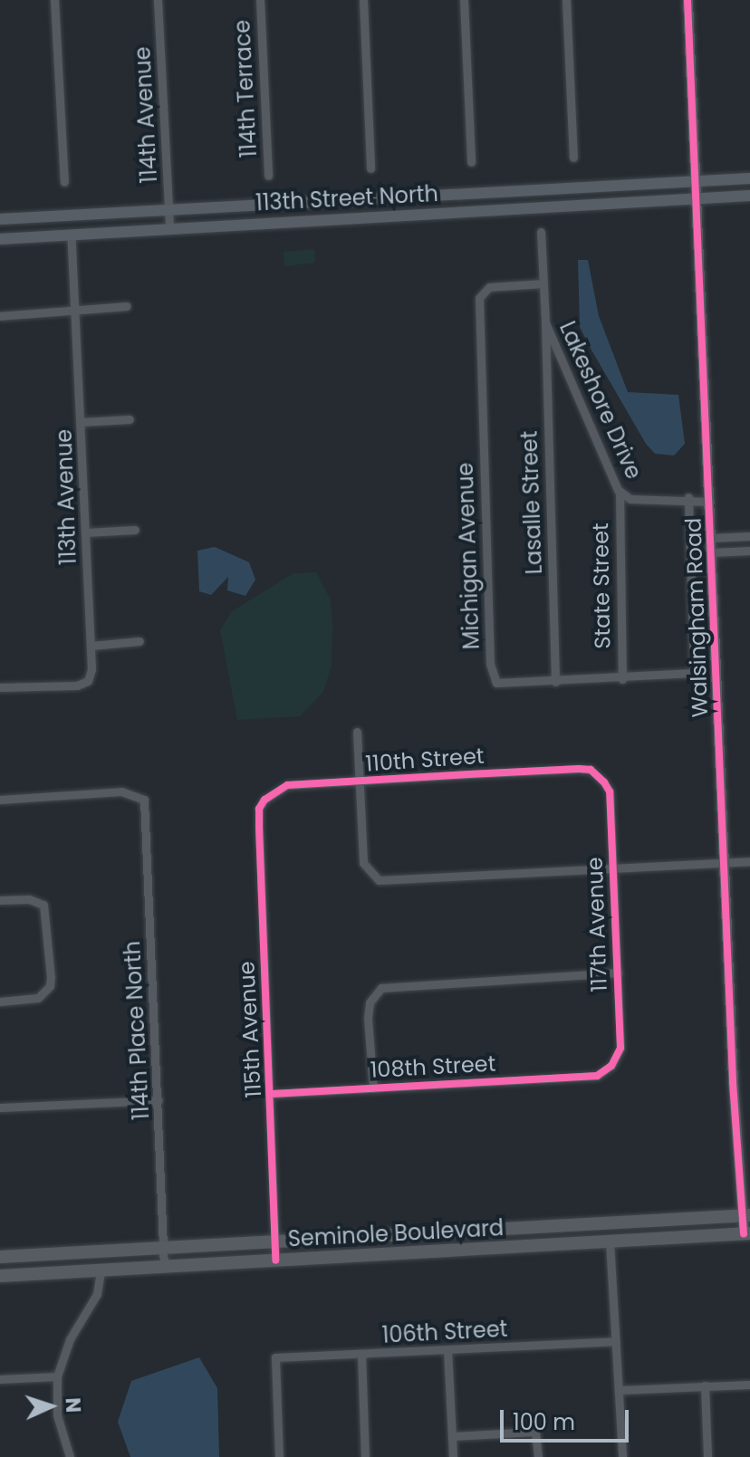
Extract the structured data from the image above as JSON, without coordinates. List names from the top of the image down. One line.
{"streets":{"main road":["113th Street North","Seminole Boulevard"],"street":["114th Terrace","114th Avenue","Lakeshore Drive","113th Avenue","Lasalle Street","Michigan Avenue","State Street","Walsingham Road","110th Street","117th Avenue","115th Avenue","114th Place North","108th Street","106th Street"]},"crossings":[["114th Avenue","113th Street North"],["113th Street North","113th Avenue"],["113th Street North","Walsingham Road"],["Lakeshore Drive","Lasalle Street"],["Lakeshore Drive","Michigan Avenue"],["Lakeshore Drive","State Street"],["Lakeshore Drive","Walsingham Road"],["Lasalle Street","Michigan Avenue"],["Michigan Avenue","State Street"],["Walsingham Road","Seminole Boulevard"],["110th Street","117th Avenue"],["110th Street","115th Avenue"],["117th Avenue","108th Street"],["115th Avenue","108th Street"],["115th Avenue","Seminole Boulevard"],["114th Place North","Seminole Boulevard"]],"scale_bar":"100 m","north":"right"}
